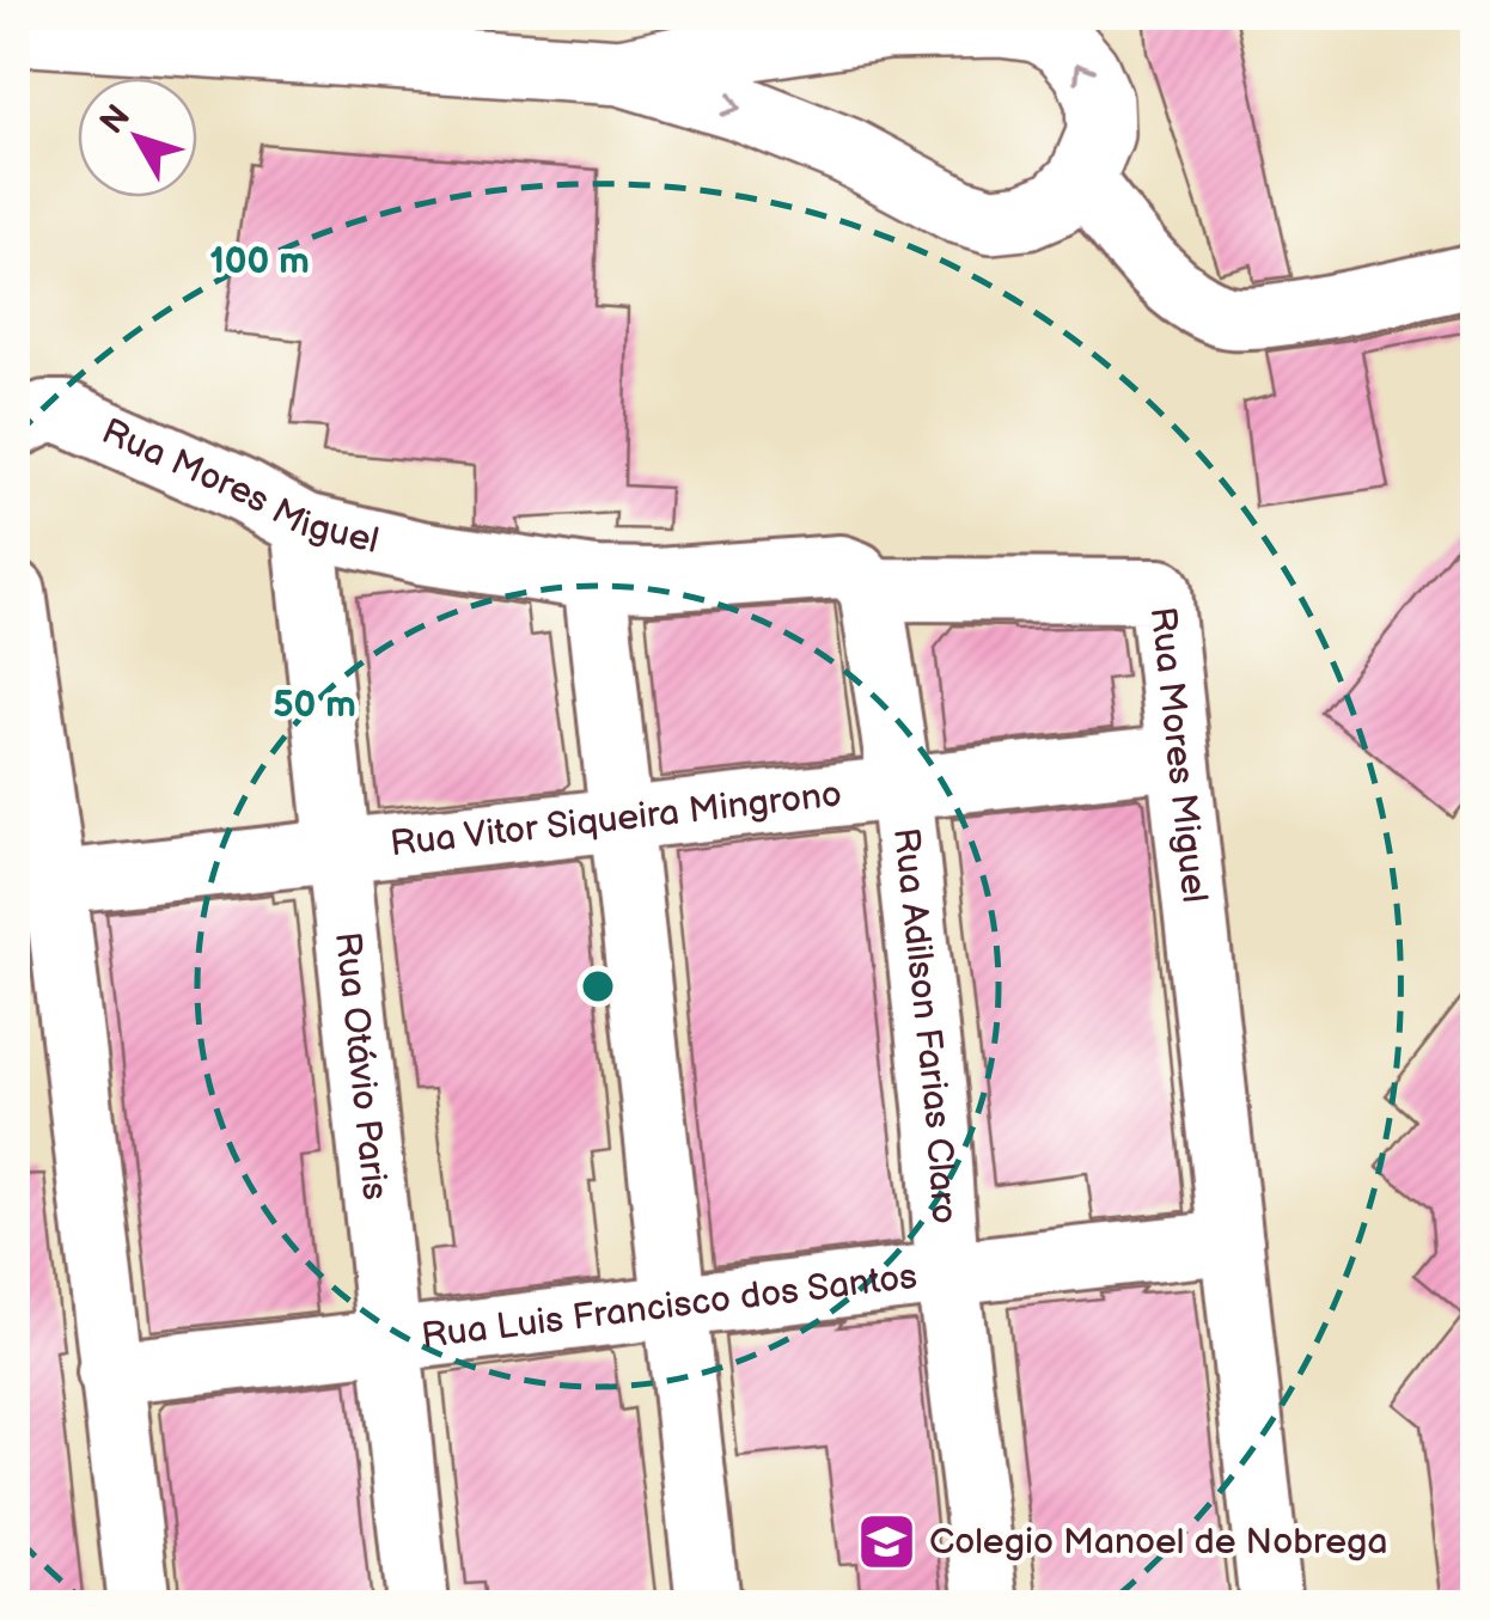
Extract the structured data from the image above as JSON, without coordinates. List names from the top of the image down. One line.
{"streets":{"street":["Rua Mores Miguel","Rua Vitor Siqueira Mingrono","Rua Adilson Farias Claro","Rua Otávio Paris","Rua Luis Francisco dos Santos"]},"crossings":[["Rua Mores Miguel","Rua Vitor Siqueira Mingrono"],["Rua Mores Miguel","Rua Adilson Farias Claro"],["Rua Mores Miguel","Rua Otávio Paris"],["Rua Mores Miguel","Rua Luis Francisco dos Santos"],["Rua Vitor Siqueira Mingrono","Rua Adilson Farias Claro"],["Rua Vitor Siqueira Mingrono","Rua Otávio Paris"],["Rua Adilson Farias Claro","Rua Luis Francisco dos Santos"],["Rua Otávio Paris","Rua Luis Francisco dos Santos"]],"places":{"school or university":["Colegio Manoel de Nobrega"]},"north":"top left","rings":["100 m","50 m"]}
